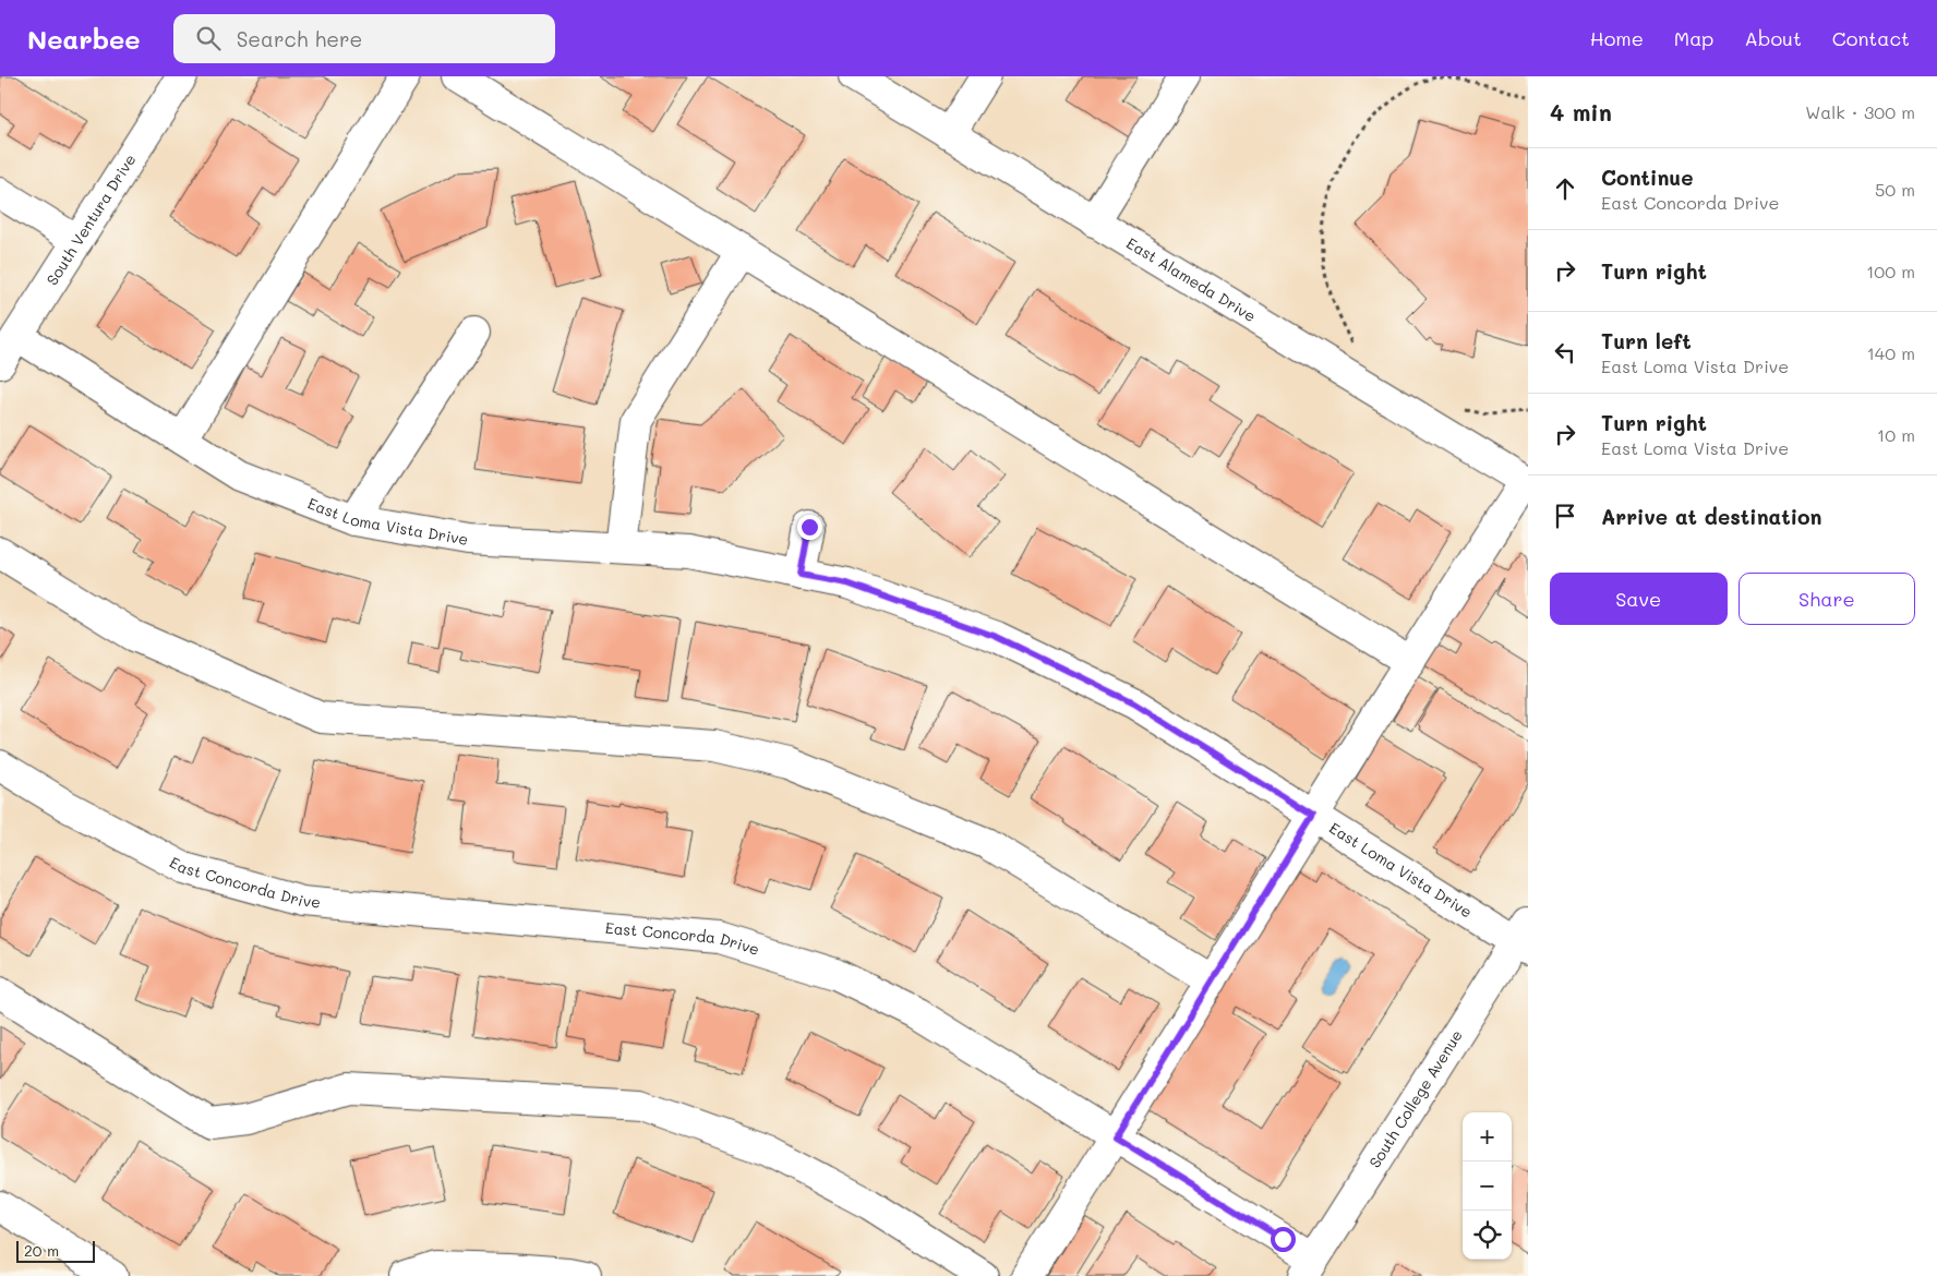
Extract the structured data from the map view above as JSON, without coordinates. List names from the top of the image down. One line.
{"streets":{"street":["South Ventura Drive","East Alameda Drive","East Loma Vista Drive","East Concorda Drive","South College Avenue"]},"crossings":[["South Ventura Drive","East Loma Vista Drive"],["East Loma Vista Drive","South College Avenue"],["East Concorda Drive","South College Avenue"]],"scale_bar":"20 m","page":{"header":"Nearbee","search":"Search here","nav":["Home","Map","About","Contact"],"heading":["4 min","Walk · 300 m"],"list":[["Continue","East Concorda Drive","50 m"],["Turn right","100 m"],["Turn left","East Loma Vista Drive","140 m"],["Turn right","East Loma Vista Drive","10 m"],"Arrive at destination"],"buttons":["Save","Share"],"map_buttons":["+","−"],"scale":"20 m"}}
